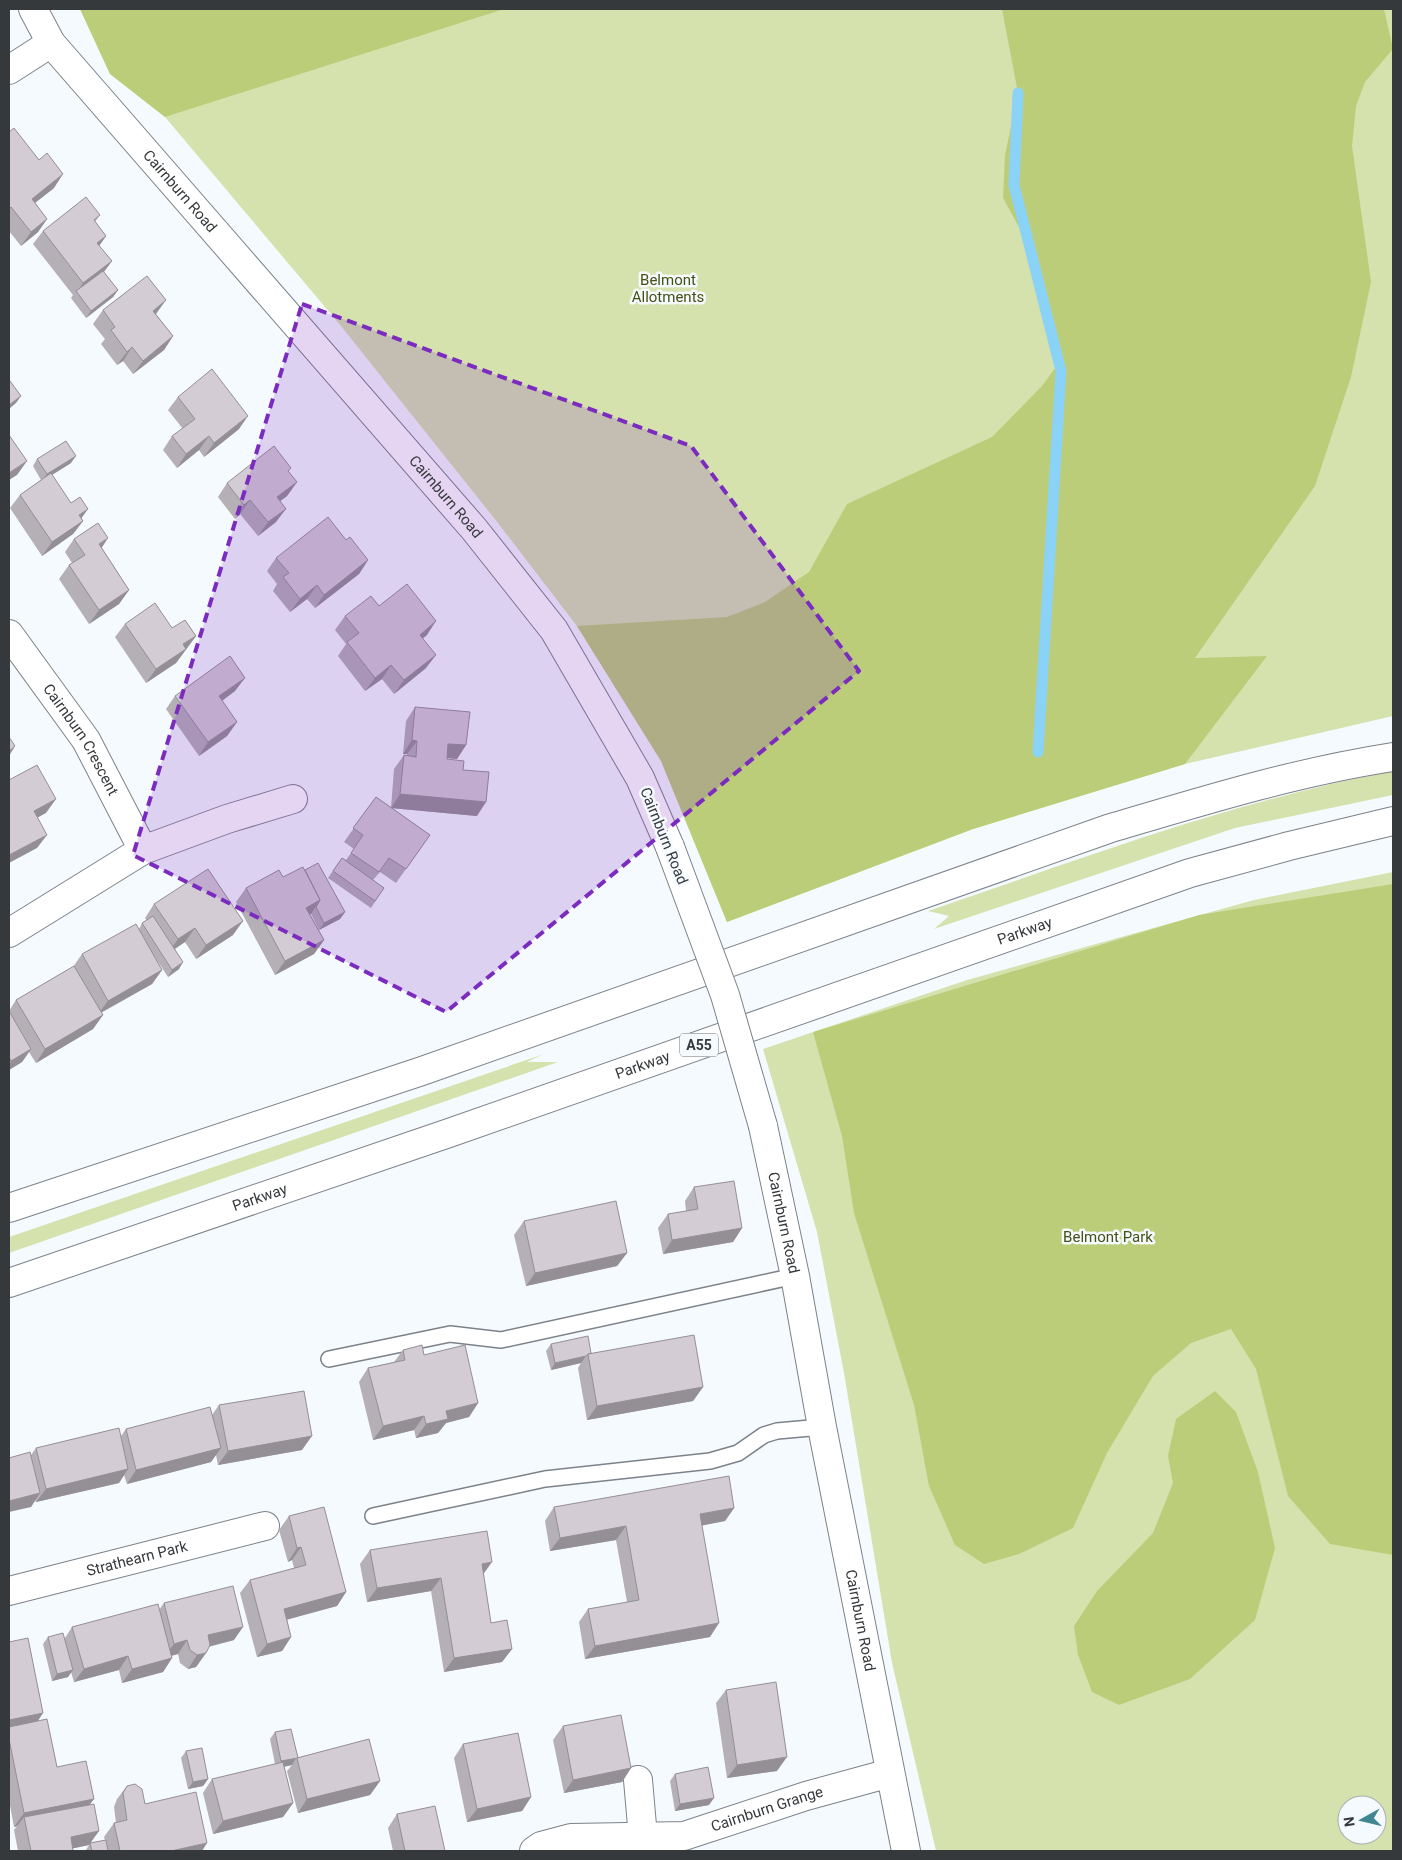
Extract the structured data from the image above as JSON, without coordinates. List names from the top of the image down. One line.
{"streets":{"main road":["Cairnburn Road","Cairnburn Crescent","Parkway","A55","Strathearn Park","Cairnburn Grange"]},"crossings":[["Cairnburn Road","Cairnburn Grange"]],"parks":["Belmont Allotments","Belmont Park"],"north":"left"}
